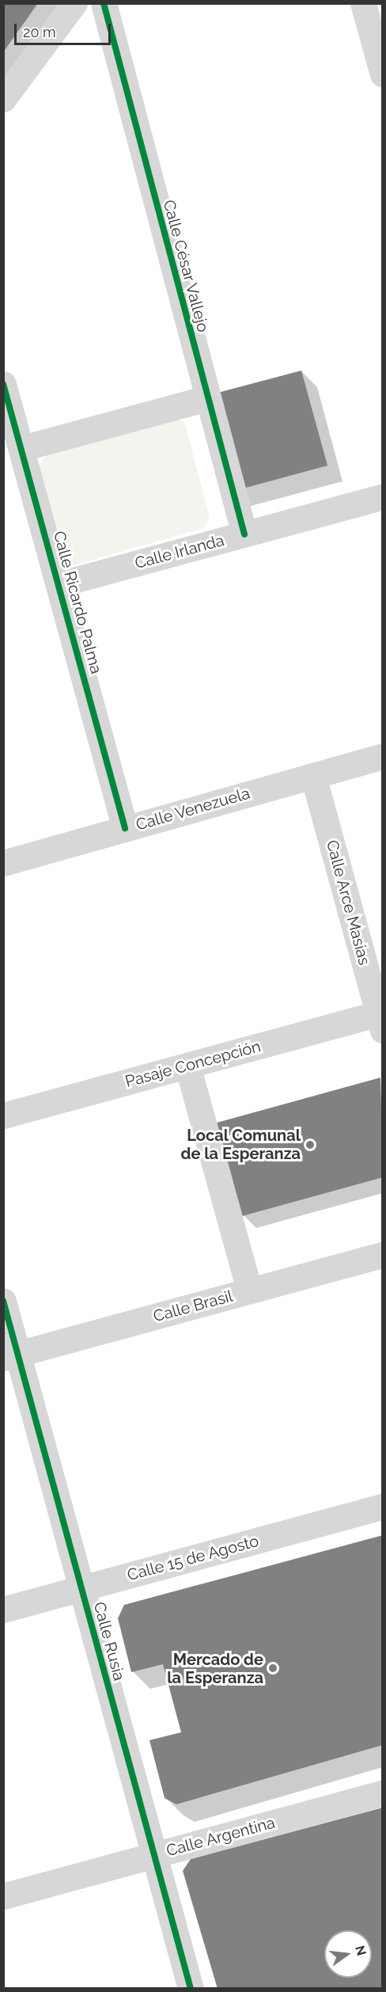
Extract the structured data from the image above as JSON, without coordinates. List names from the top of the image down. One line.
{"streets":{"street":["Calle César Vallejo","Calle Irlanda","Calle Ricardo Palma","Calle Venezuela","Calle Arce Masias","Pasaje Concepción","Calle Brasil","Calle 15 de Agosto","Calle Rusia","Calle Argentina"]},"crossings":[["Calle César Vallejo","Calle Irlanda"],["Calle Irlanda","Calle Ricardo Palma"],["Calle Ricardo Palma","Calle Venezuela"],["Calle Venezuela","Calle Arce Masias"],["Calle Arce Masias","Pasaje Concepción"],["Calle Brasil","Calle Rusia"],["Calle 15 de Agosto","Calle Rusia"],["Calle Rusia","Calle Argentina"]],"places":["Local Comunal de la Esperanza","Mercado de la Esperanza"],"scale_bar":"20 m","north":"right"}
